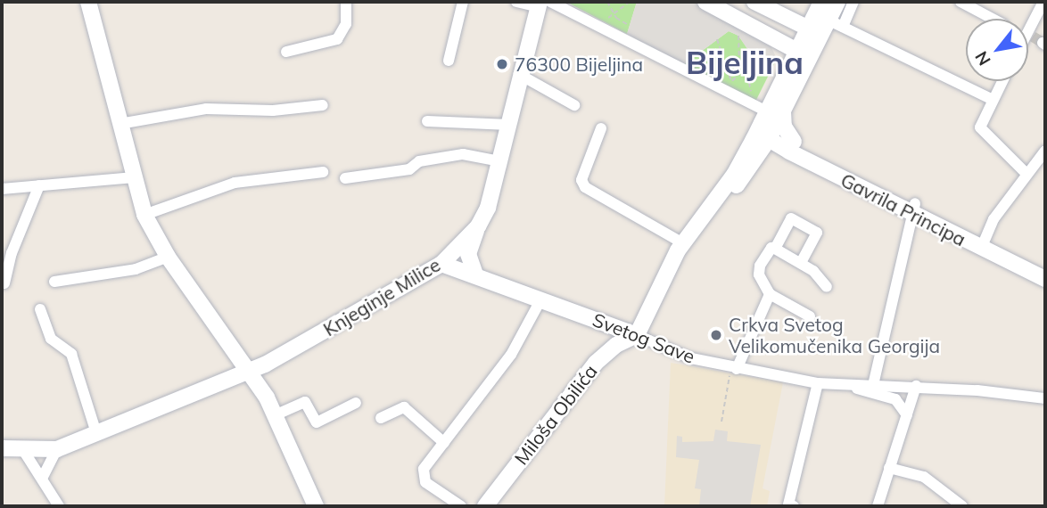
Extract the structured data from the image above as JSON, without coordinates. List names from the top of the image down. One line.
{"streets":{"street":["Gavrila Principa","Knjeginje Milice","Svetog Save","Miloša Obilića"]},"crossings":[["Knjeginje Milice","Svetog Save"],["Svetog Save","Miloša Obilića"]],"districts":["Bijeljina"],"places":["76300 Bijeljina","Crkva Svetog Velikomučenika Georgija"],"north":"bottom left"}
